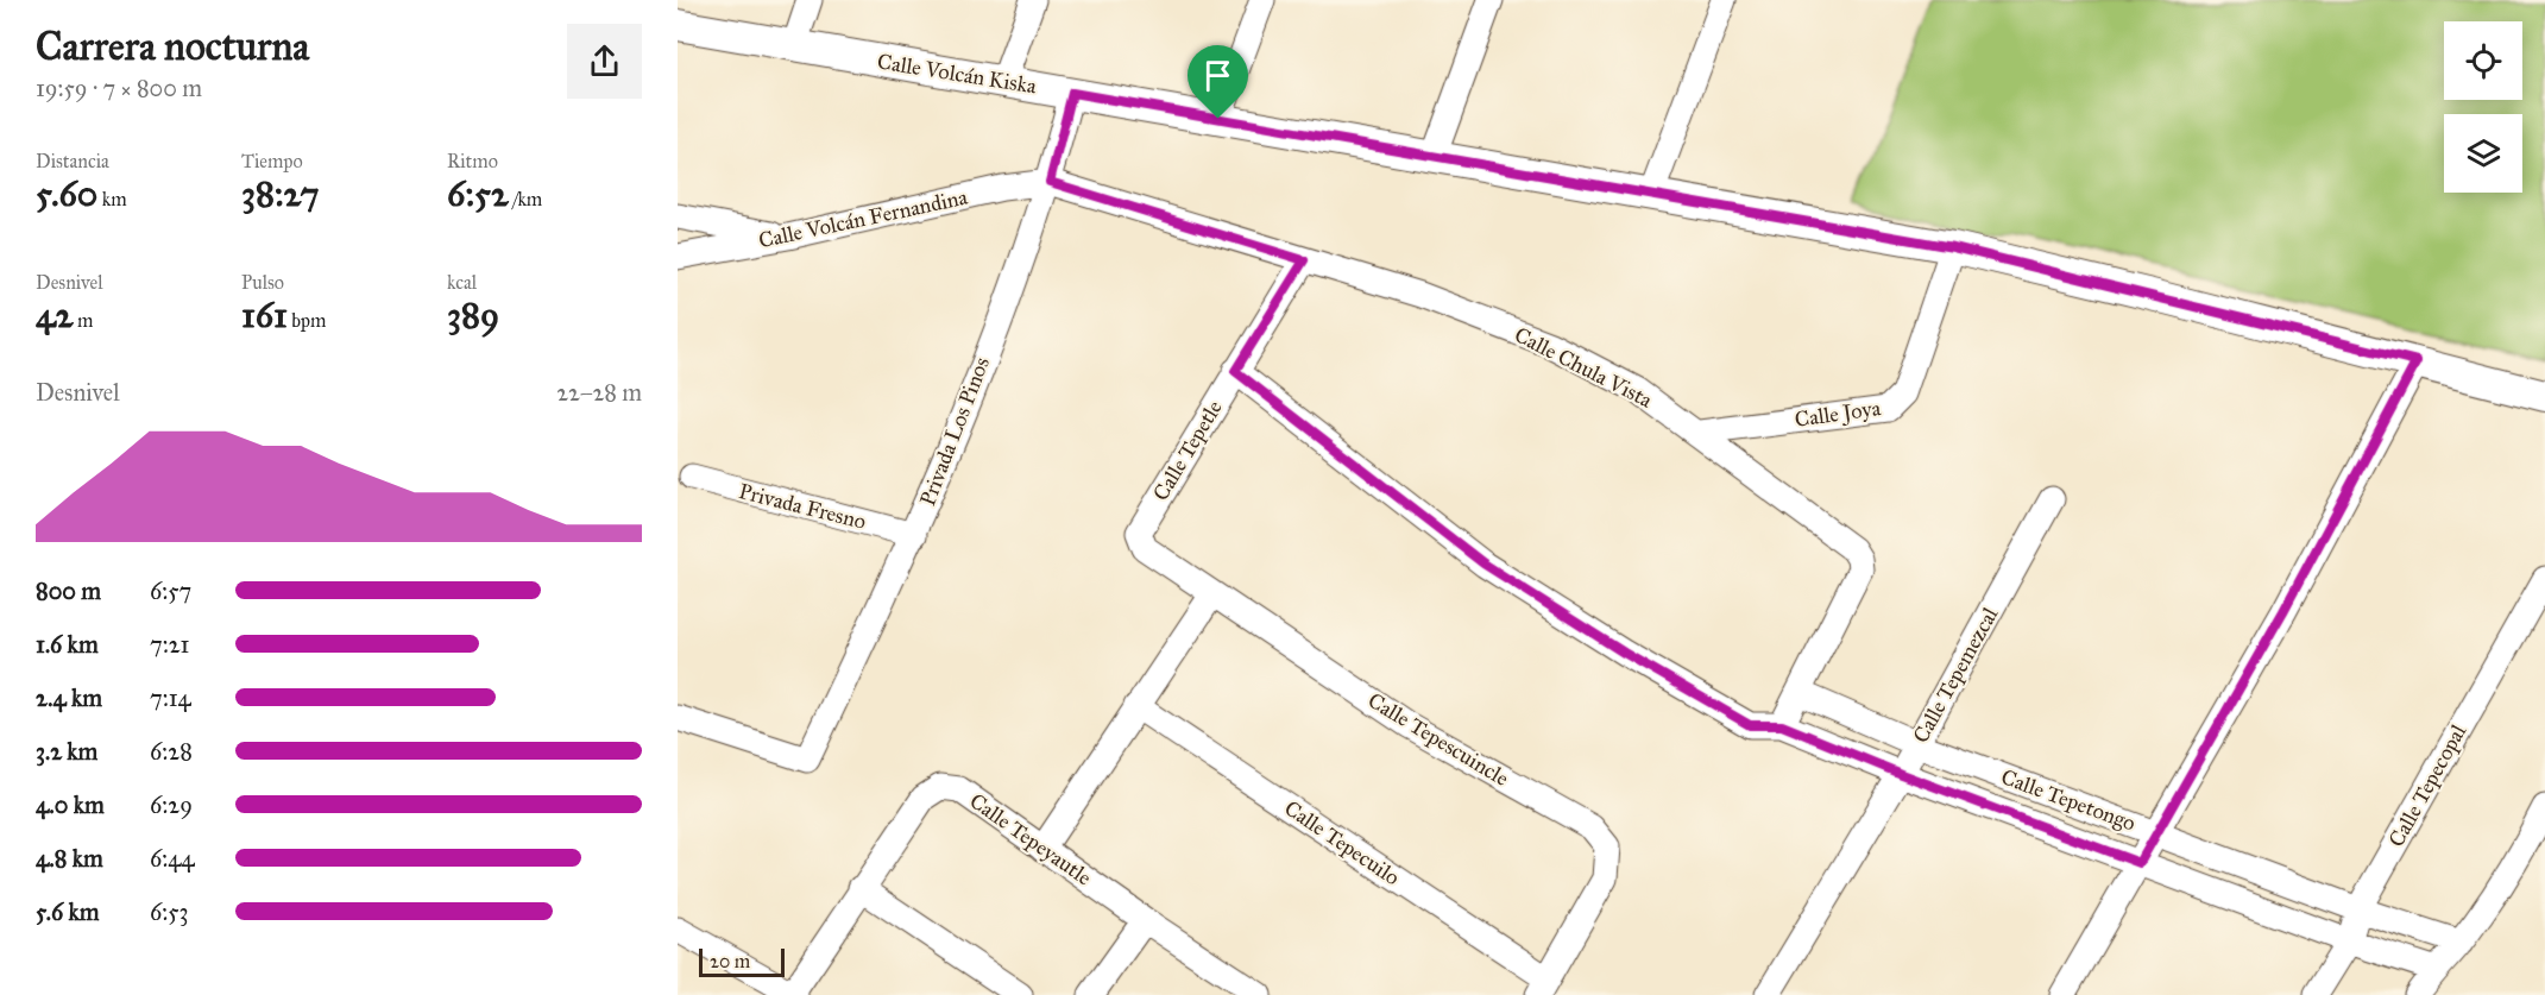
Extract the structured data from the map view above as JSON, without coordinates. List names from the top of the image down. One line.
{"streets":{"street":["Calle Volcán Kiska","Calle Volcán Fernandina","Calle Chula Vista","Calle Joya","Privada Los Pinos","Calle Tepetle","Privada Fresno","Calle Tepemezcal","Calle Tepescuincle","Calle Tepecopal","Calle Tepetongo","Calle Tepeyautle","Calle Tepecuilo"]},"crossings":[["Calle Volcán Kiska","Calle Joya"],["Calle Volcán Kiska","Privada Los Pinos"],["Calle Volcán Fernandina","Calle Chula Vista"],["Calle Volcán Fernandina","Privada Los Pinos"],["Calle Chula Vista","Calle Joya"],["Calle Chula Vista","Privada Los Pinos"],["Calle Chula Vista","Calle Tepetle"],["Calle Chula Vista","Calle Tepetongo"],["Privada Los Pinos","Privada Fresno"],["Calle Tepetle","Calle Tepescuincle"],["Calle Tepetle","Calle Tepetongo"],["Calle Tepemezcal","Calle Tepetongo"],["Calle Tepescuincle","Calle Tepecuilo"],["Calle Tepecopal","Calle Tepetongo"]],"scale_bar":"20 m","page":{"heading":["Carrera nocturna","19:59 · 7 × 800 m"],"stats":[["Distancia","5.60 km"],["Tiempo","38:27"],["Ritmo","6:52 /km"],["Desnivel","42 m"],["Pulso","161 bpm"],["kcal","389"]],"chart":["Desnivel","22–28 m"],"list":[{"name":"800 m","note":"6:57"},{"name":"1.6 km","note":"7:21"},{"name":"2.4 km","note":"7:14"},{"name":"3.2 km","note":"6:28"},{"name":"4.0 km","note":"6:29"},{"name":"4.8 km","note":"6:44"},{"name":"5.6 km","note":"6:53"}],"scale":"20 m"}}
